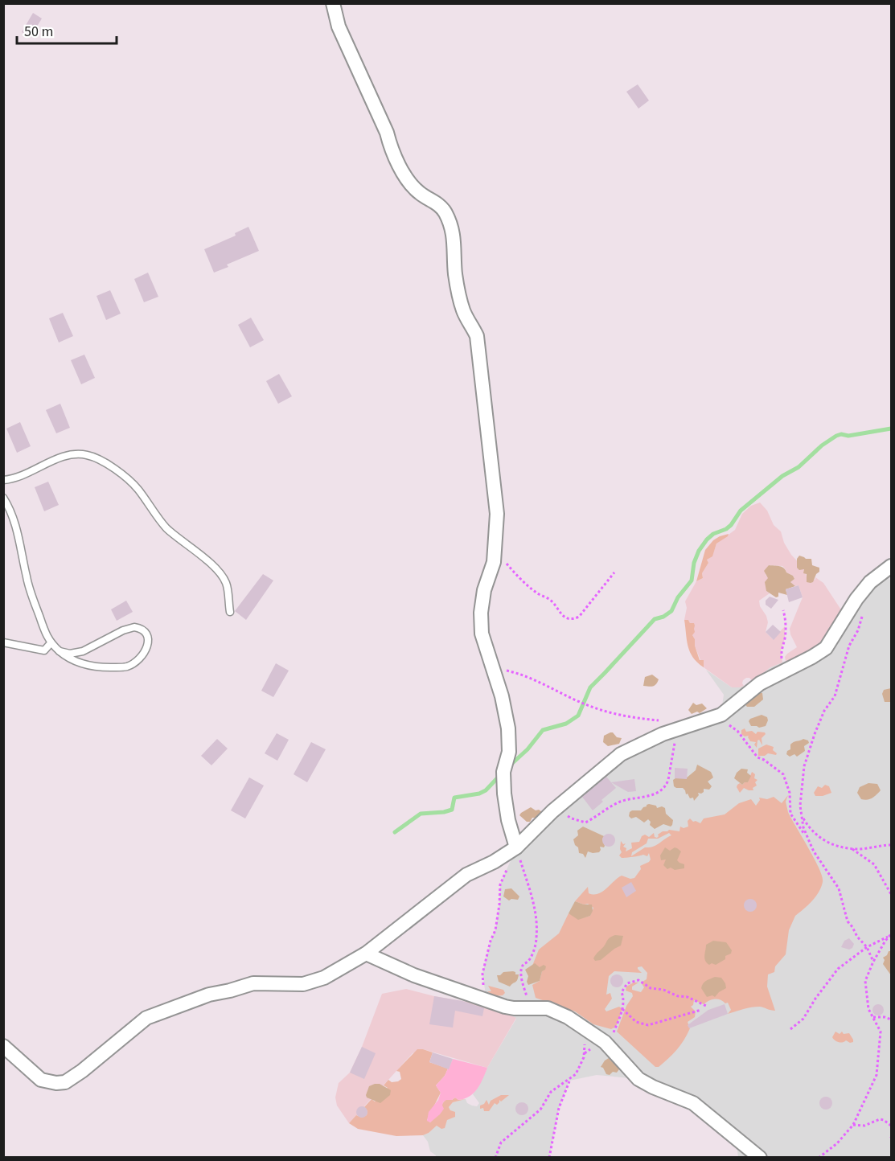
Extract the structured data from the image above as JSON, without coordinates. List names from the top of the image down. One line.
{"scale_bar":"50 m"}
